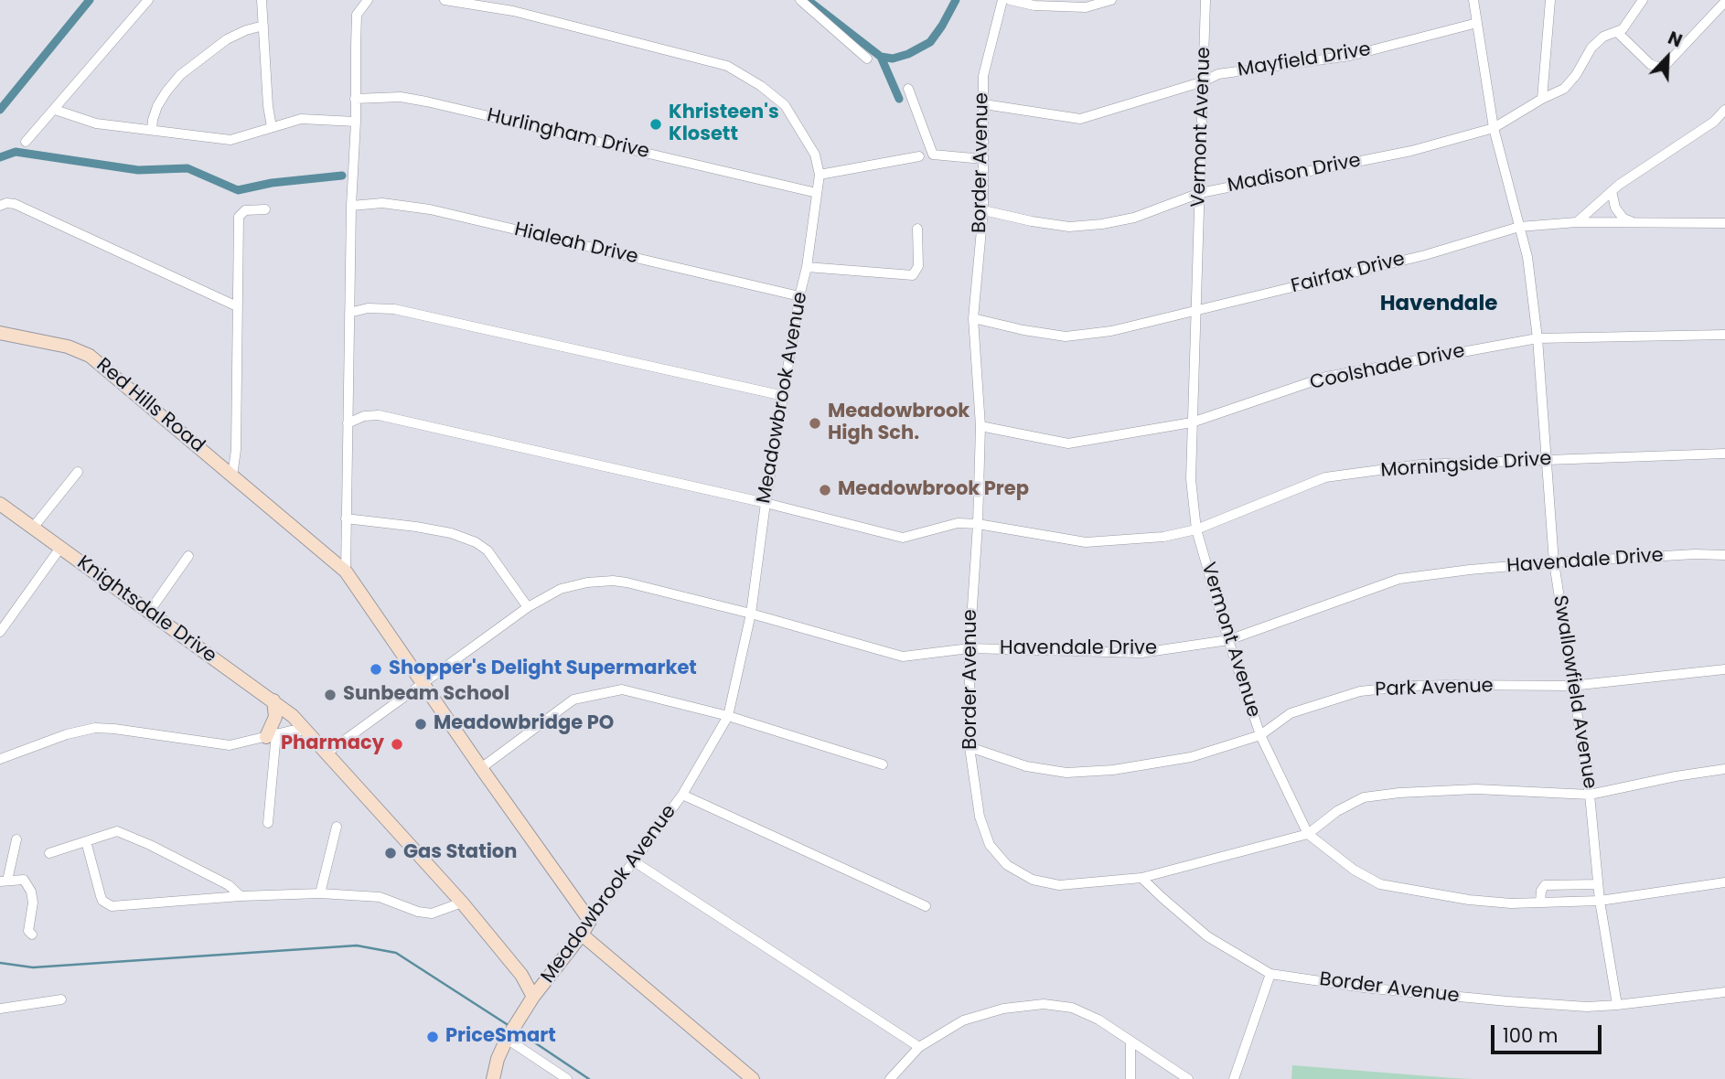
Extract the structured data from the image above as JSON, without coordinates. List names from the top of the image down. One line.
{"streets":{"street":["Mayfield Drive","Vermont Avenue","Hurlingham Drive","Border Avenue","Madison Drive","Hialeah Drive","Fairfax Drive","Coolshade Drive","Meadowbrook Avenue","Red Hills Road","Morningside Drive","Havendale Drive","Knightsdale Drive","Park Avenue","Swallowfield Avenue"]},"crossings":[["Mayfield Drive","Vermont Avenue"],["Mayfield Drive","Border Avenue"],["Vermont Avenue","Madison Drive"],["Vermont Avenue","Fairfax Drive"],["Vermont Avenue","Coolshade Drive"],["Vermont Avenue","Morningside Drive"],["Vermont Avenue","Havendale Drive"],["Vermont Avenue","Park Avenue"],["Vermont Avenue","Swallowfield Avenue"],["Hurlingham Drive","Meadowbrook Avenue"],["Border Avenue","Madison Drive"],["Border Avenue","Fairfax Drive"],["Border Avenue","Coolshade Drive"],["Border Avenue","Morningside Drive"],["Border Avenue","Havendale Drive"],["Border Avenue","Park Avenue"],["Border Avenue","Swallowfield Avenue"],["Hialeah Drive","Meadowbrook Avenue"],["Fairfax Drive","Swallowfield Avenue"],["Coolshade Drive","Swallowfield Avenue"],["Meadowbrook Avenue","Red Hills Road"],["Meadowbrook Avenue","Morningside Drive"],["Meadowbrook Avenue","Havendale Drive"],["Red Hills Road","Havendale Drive"],["Morningside Drive","Swallowfield Avenue"],["Havendale Drive","Swallowfield Avenue"],["Park Avenue","Swallowfield Avenue"]],"districts":["Havendale"],"places":["Khristeen's Klosett","Meadowbrook High Sch.","Meadowbrook Prep","Shopper's Delight Supermarket","Sunbeam School","Meadowbridge PO","Pharmacy","Gas Station","PriceSmart"],"scale_bar":"100 m","north":"top right"}
